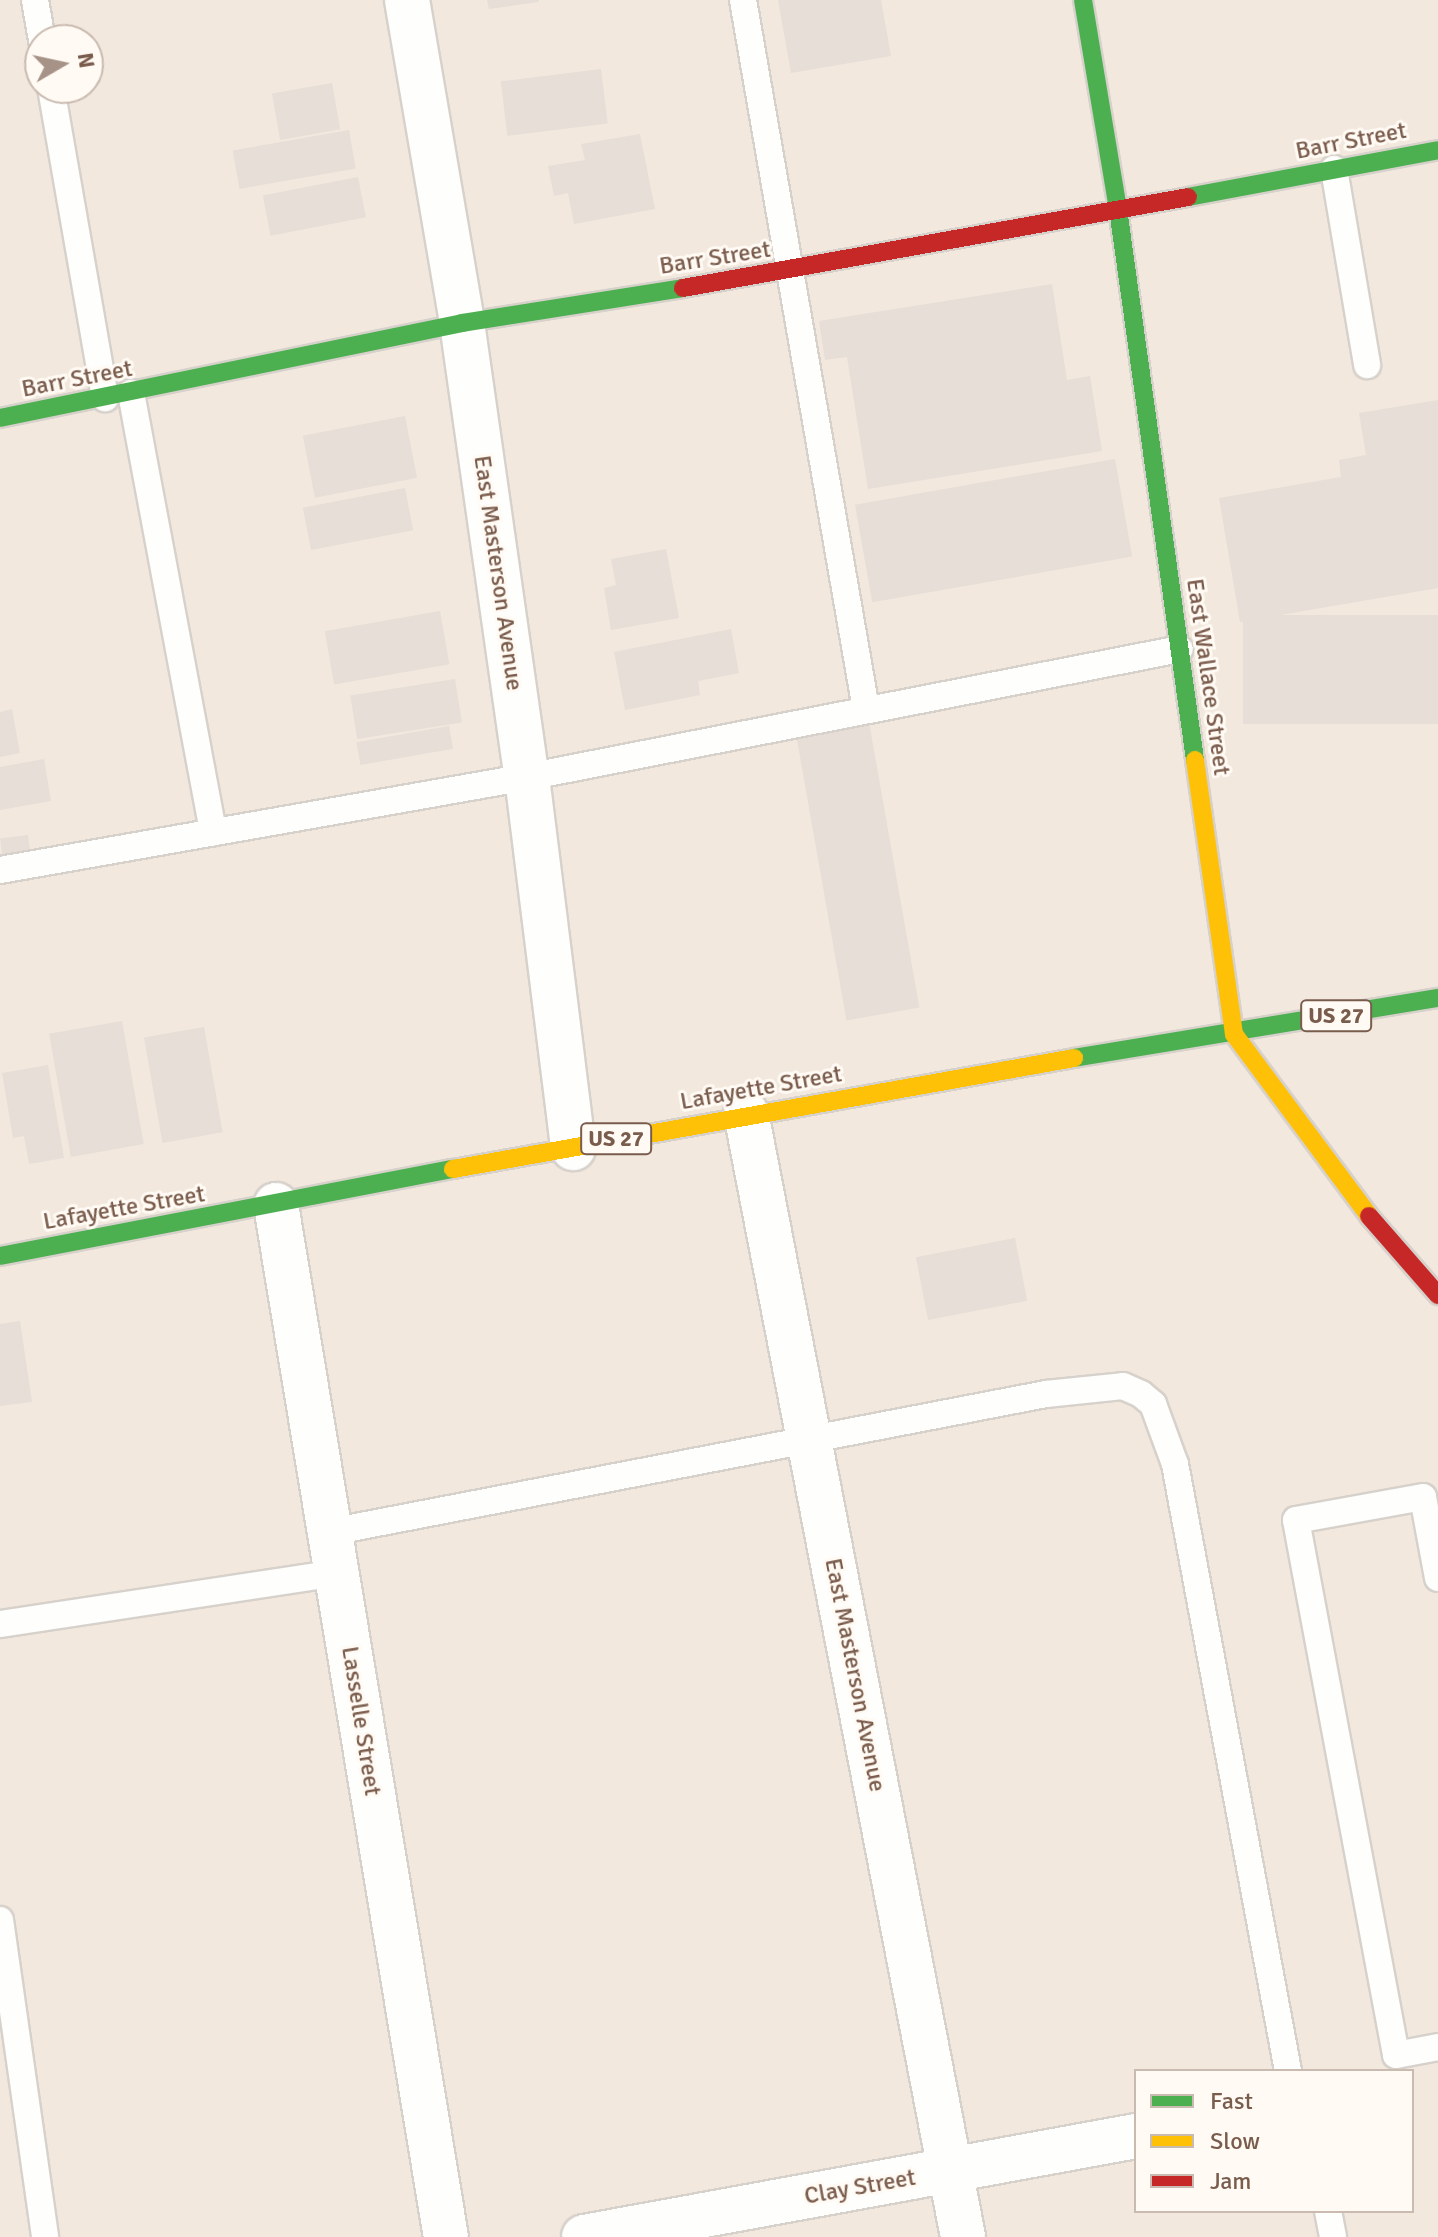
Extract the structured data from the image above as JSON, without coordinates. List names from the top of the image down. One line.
{"streets":{"main road":["Barr Street","East Wallace Street","US 27","Lafayette Street"],"street":["East Masterson Avenue","Lasselle Street","Clay Street"]},"crossings":[["Barr Street","East Masterson Avenue"],["Barr Street","East Wallace Street"],["East Masterson Avenue","Lafayette Street"],["East Masterson Avenue","Clay Street"],["East Wallace Street","Lafayette Street"],["Lafayette Street","Lasselle Street"]],"legend":["Fast","Slow","Jam"],"north":"right"}
